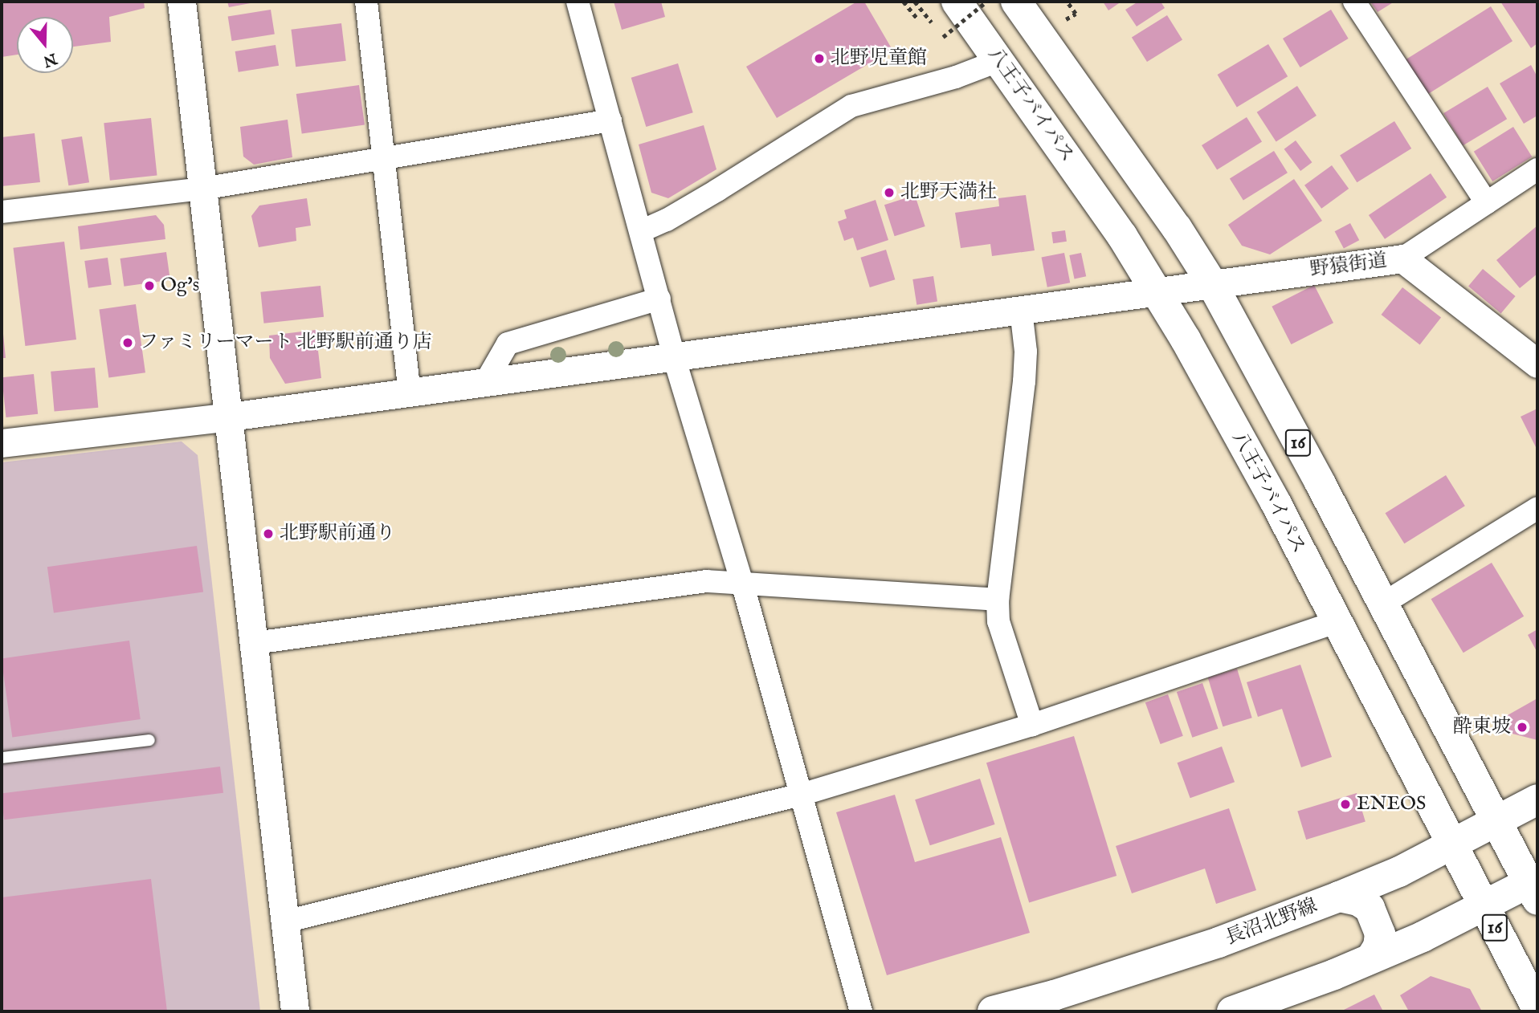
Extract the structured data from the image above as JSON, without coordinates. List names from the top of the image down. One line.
{"streets":{"main road":["八王子バイパス","16","長沼北野線"],"street":["野猿街道"]},"crossings":[["八王子バイパス","野猿街道"],["八王子バイパス","長沼北野線"],["野猿街道","16"],["16","長沼北野線"]],"places":["北野児童館","北野天満社","Og's","ファミリーマート 北野駅前通り店","北野駅前通り","酔東坡","ENEOS"],"north":"bottom"}
